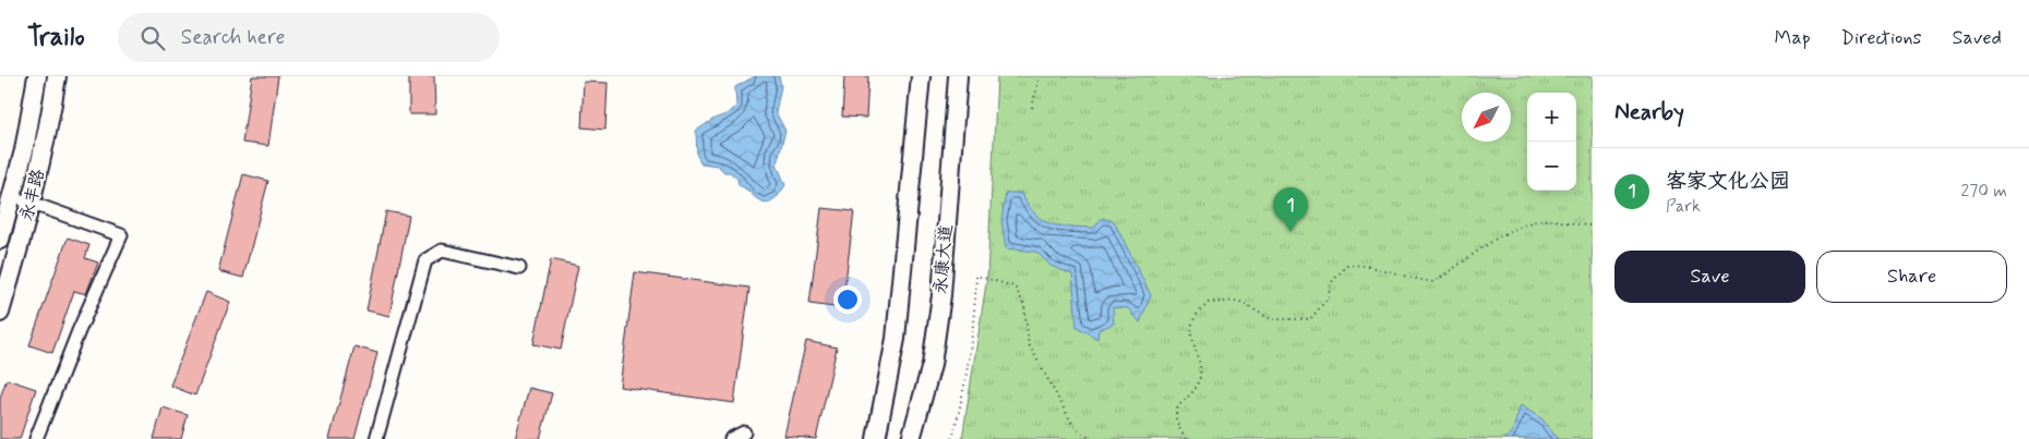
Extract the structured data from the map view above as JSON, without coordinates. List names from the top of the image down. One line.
{"streets":{"main road":["永丰路","永康大道"]},"north":"bottom left","page":{"header":"Trailo","search":"Search here","nav":["Map","Directions","Saved"],"heading":"Nearby","map_buttons":["+","−"],"list":[{"mark":"1","name":"客家文化公园","note":"Park","value":"270 m"}],"pins":"1","buttons":["Save","Share"]}}
